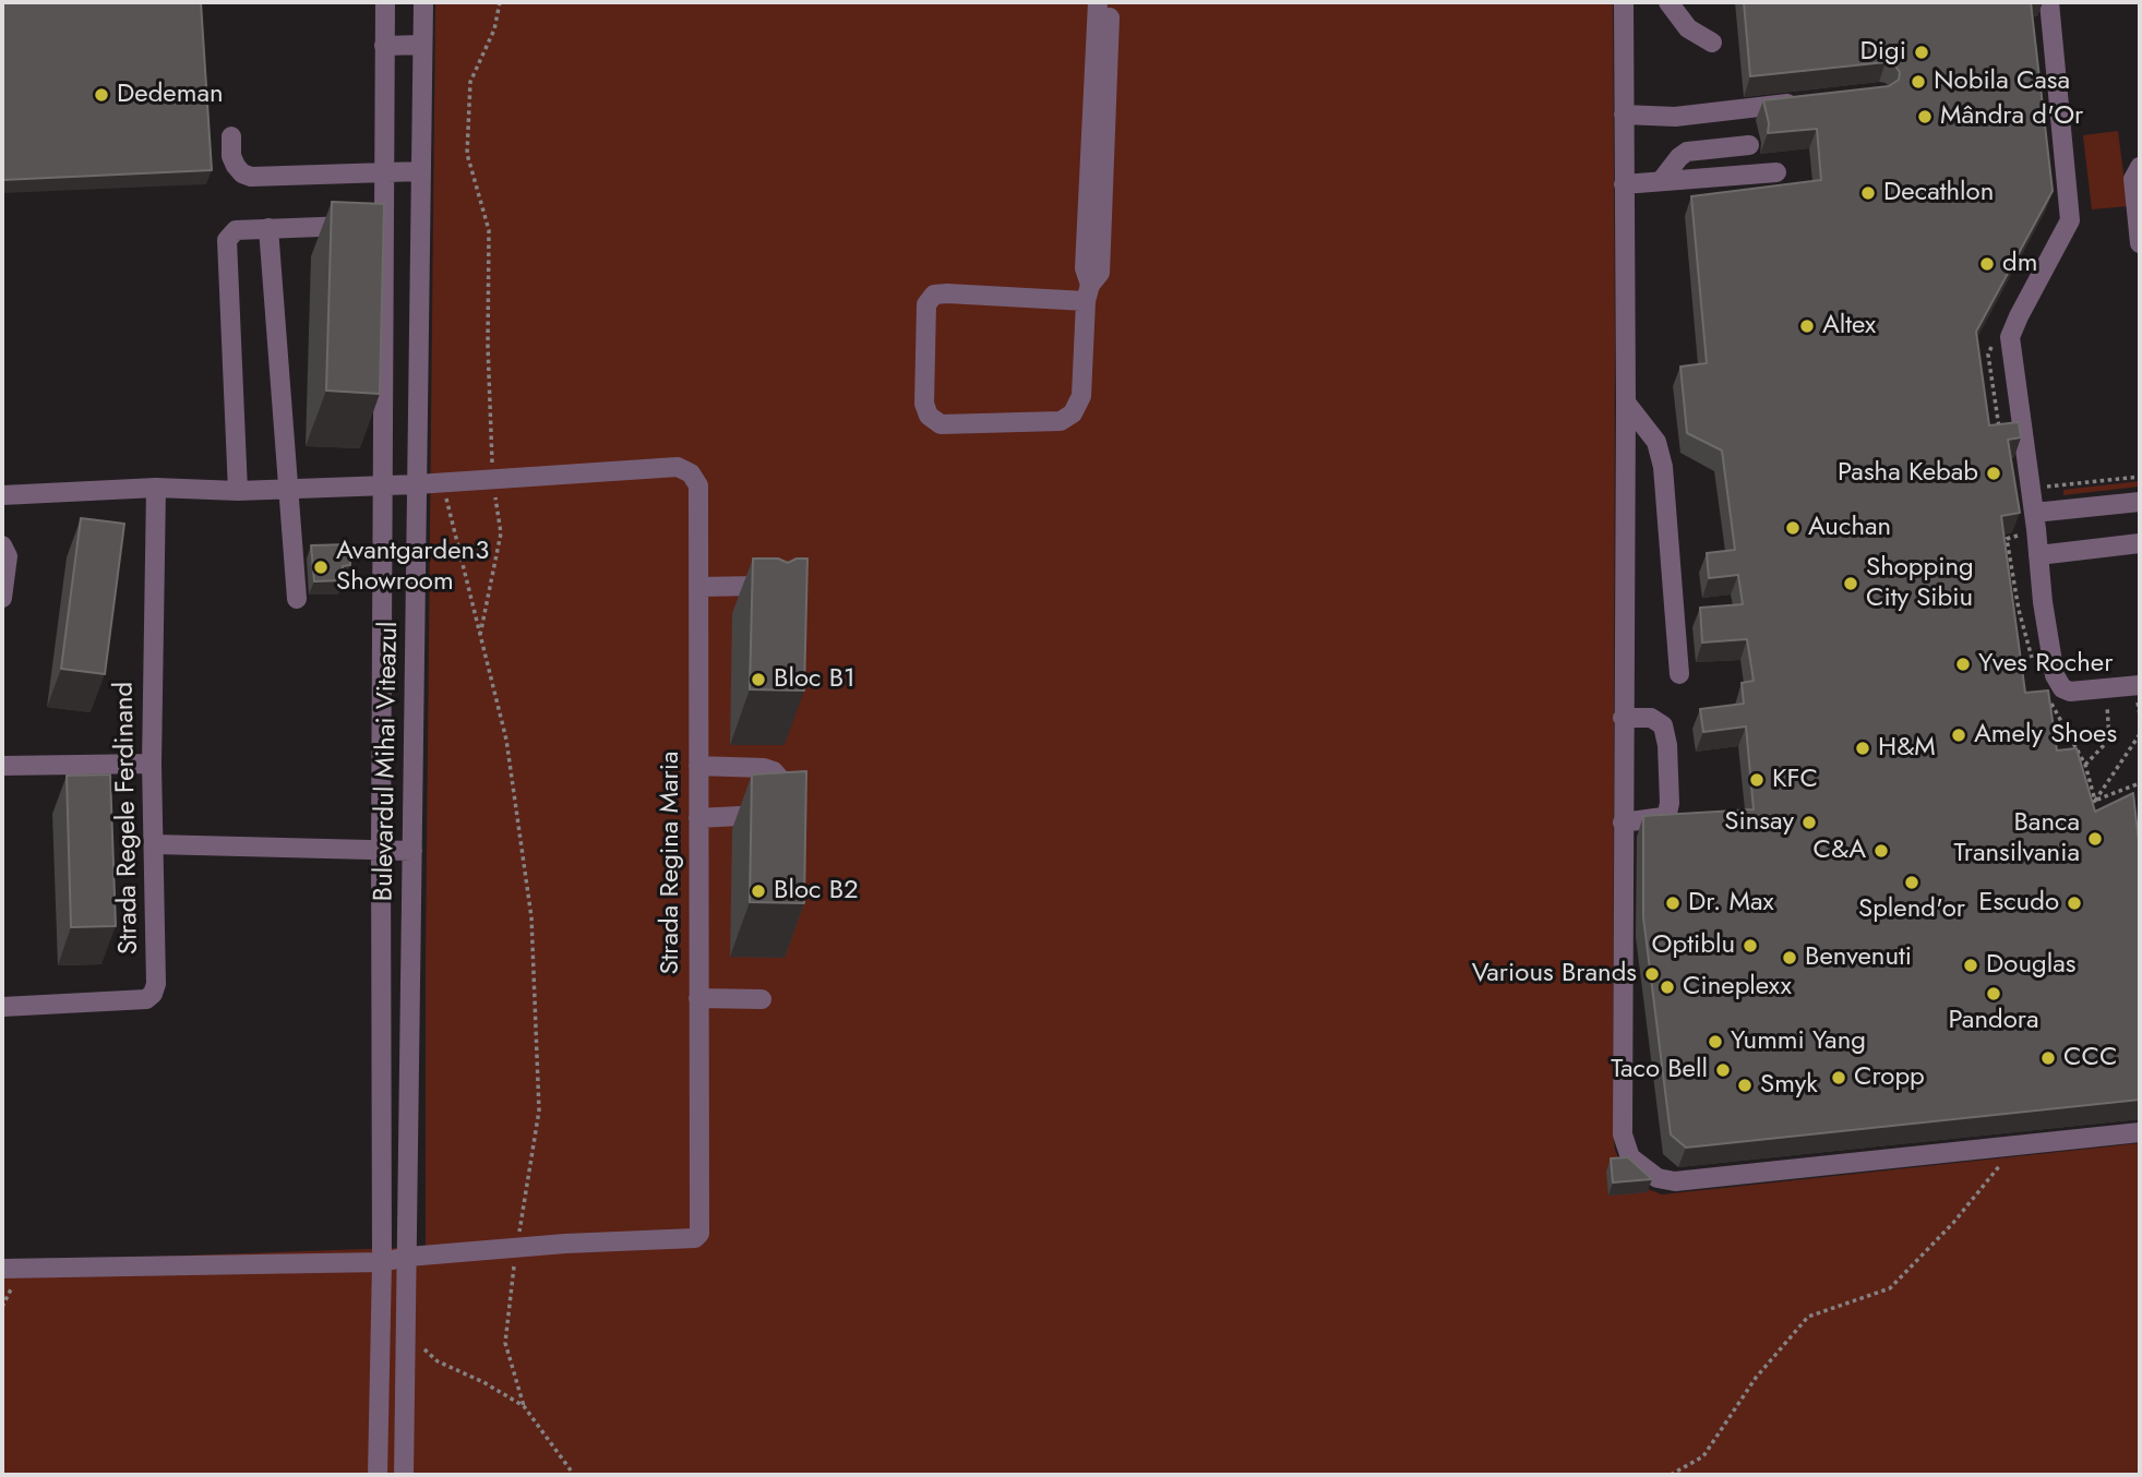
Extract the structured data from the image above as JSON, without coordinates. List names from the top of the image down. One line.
{"streets":{"street":["Bulevardul Mihai Viteazul","Strada Regele Ferdinand","Strada Regina Maria"]},"places":["Digi","Nobila Casa","Dedeman","Mândra d'Or","Decathlon","dm","Altex","Pasha Kebab","Auchan","Avantgarden3 Showroom","Shopping City Sibiu","Yves Rocher","Bloc B1","Amely Shoes","H&M","KFC","Sinsay","Banca Transilvania","C&A","Splend'or","Bloc B2","Dr. Max","Escudo","Optiblu","Benvenuti","Douglas","Various Brands","Cineplexx","Pandora","Yummi Yang","CCC","Taco Bell","Cropp","Smyk"]}
